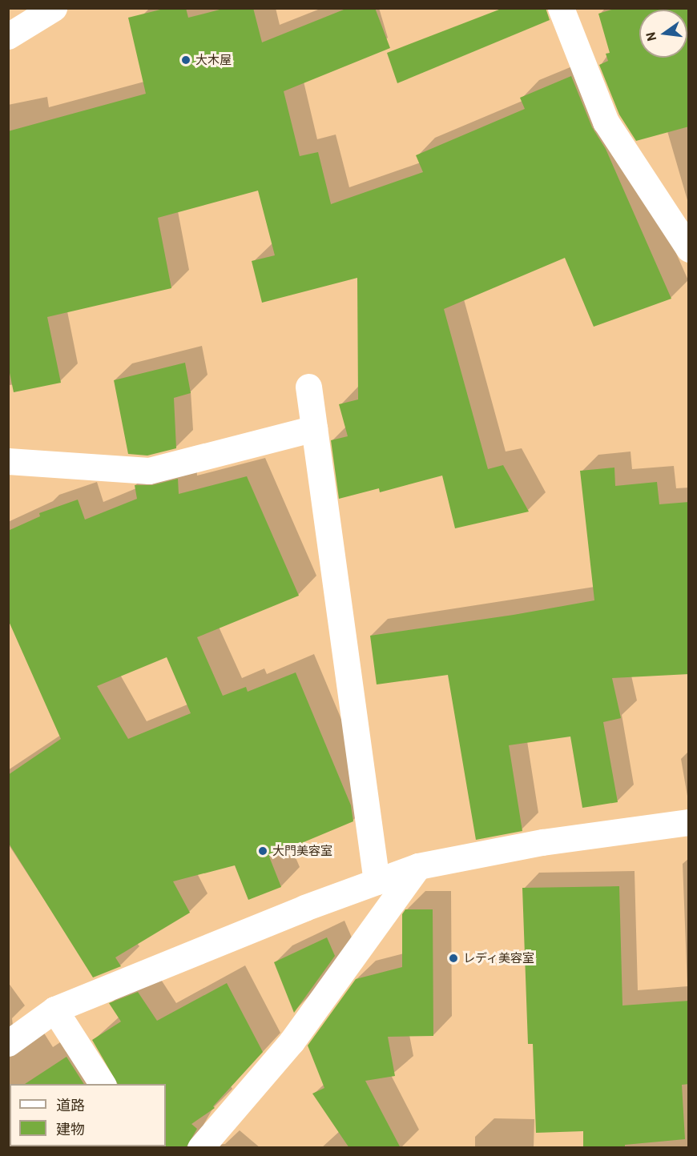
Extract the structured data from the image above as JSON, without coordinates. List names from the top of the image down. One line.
{"places":["大木屋","大門美容室","レディ美容室"],"legend":["道路","建物"],"north":"left"}
